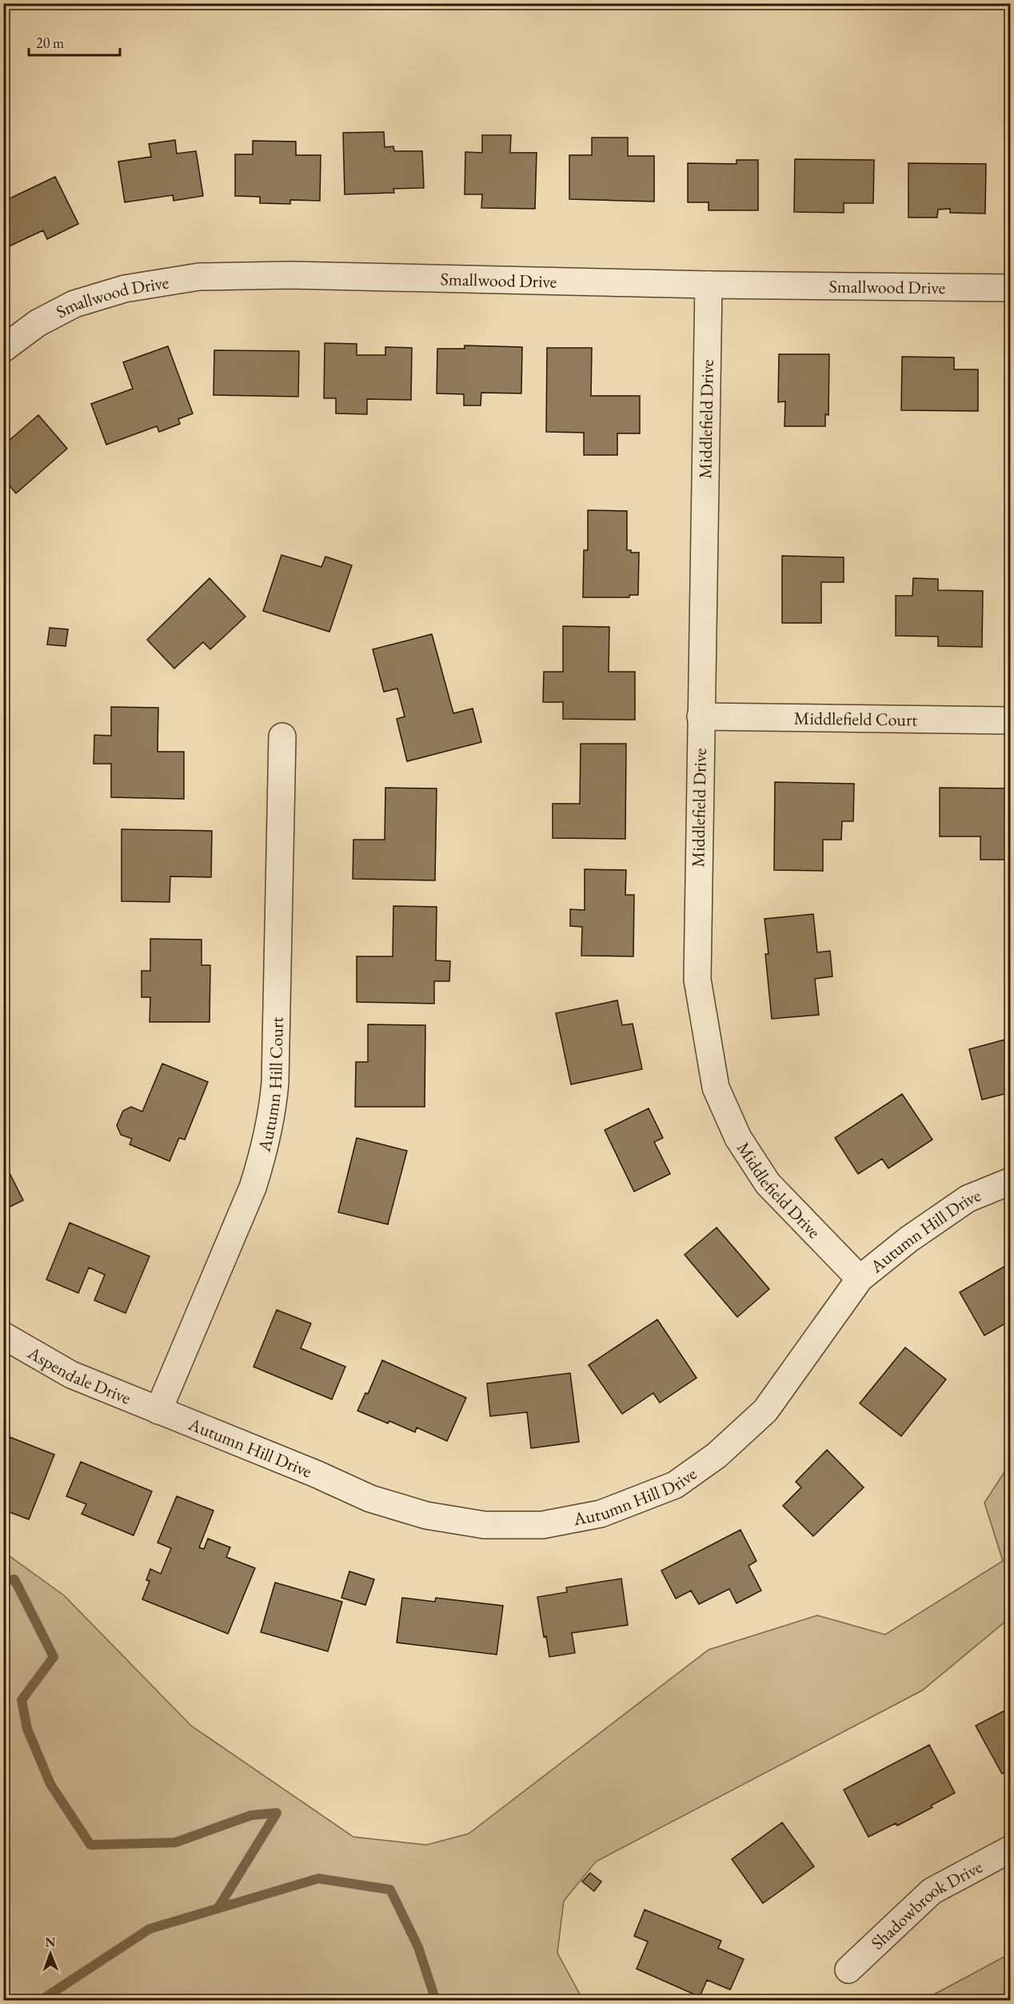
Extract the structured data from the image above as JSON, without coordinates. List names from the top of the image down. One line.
{"streets":{"street":["Smallwood Drive","Middlefield Drive","Middlefield Court","Autumn Hill Court","Autumn Hill Drive","Aspendale Drive","Shadowbrook Drive"]},"crossings":[["Smallwood Drive","Middlefield Drive"],["Middlefield Drive","Middlefield Court"],["Middlefield Drive","Autumn Hill Drive"],["Autumn Hill Court","Autumn Hill Drive"],["Autumn Hill Court","Aspendale Drive"],["Autumn Hill Drive","Aspendale Drive"]],"scale_bar":"20 m","north":"top"}
